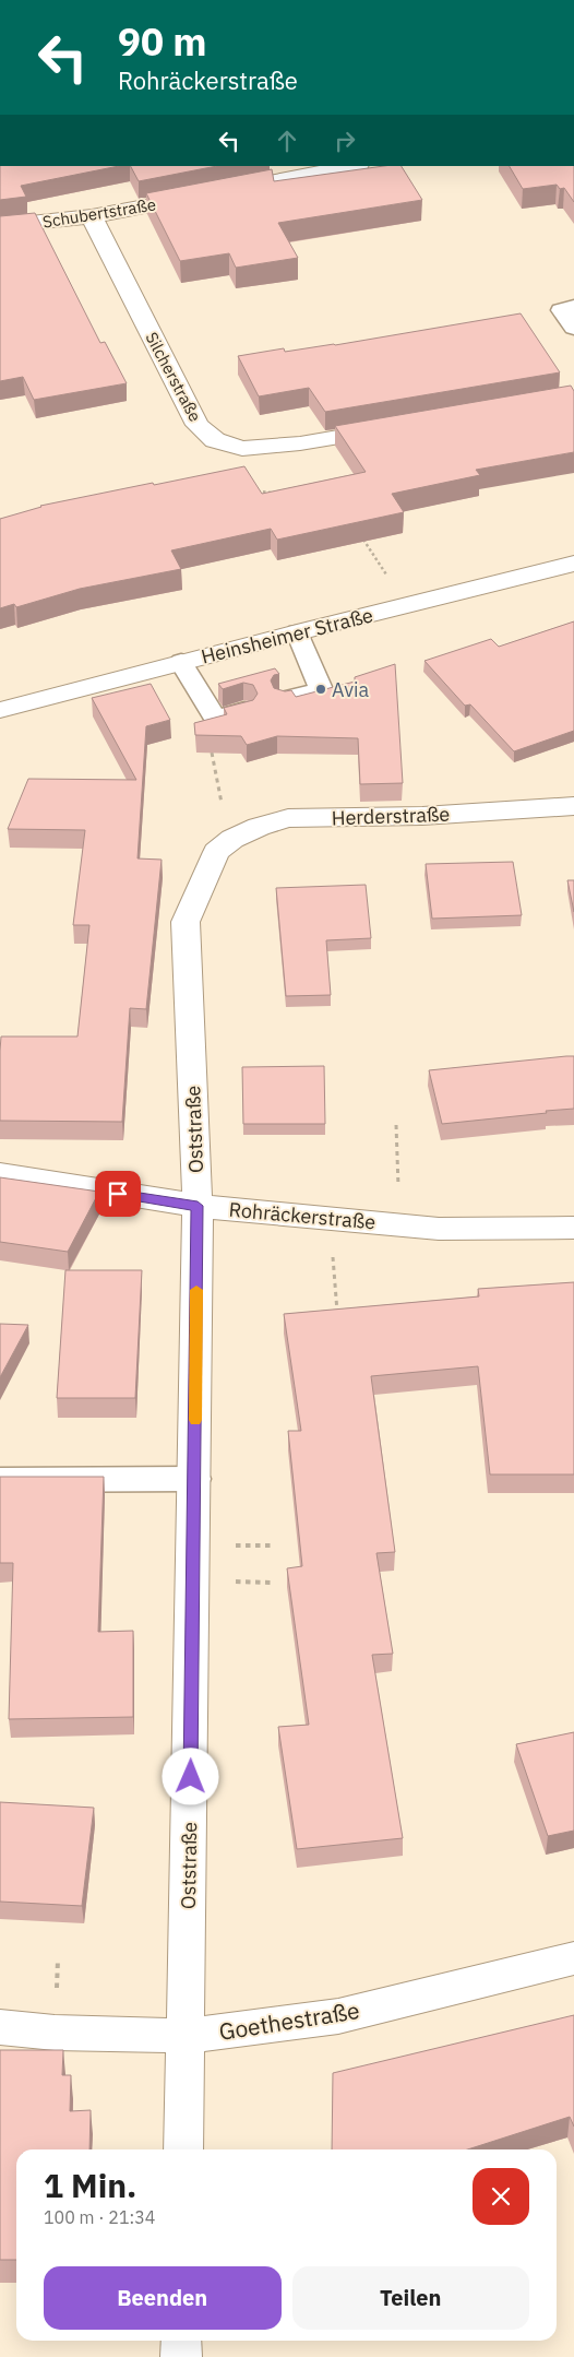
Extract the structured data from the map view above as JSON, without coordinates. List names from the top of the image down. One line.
{"streets":{"street":["Schubertstraße","Silcherstraße","Heinsheimer Straße","Herderstraße","Oststraße","Rohräckerstraße","Goethestraße"]},"crossings":[["Schubertstraße","Silcherstraße"],["Herderstraße","Oststraße"],["Oststraße","Rohräckerstraße"],["Oststraße","Goethestraße"]],"places":["Avia"],"page":{"turn":["90 m","Rohräckerstraße"],"heading":["1 Min.","100 m · 21:34"],"buttons":["Beenden","Teilen"]}}
